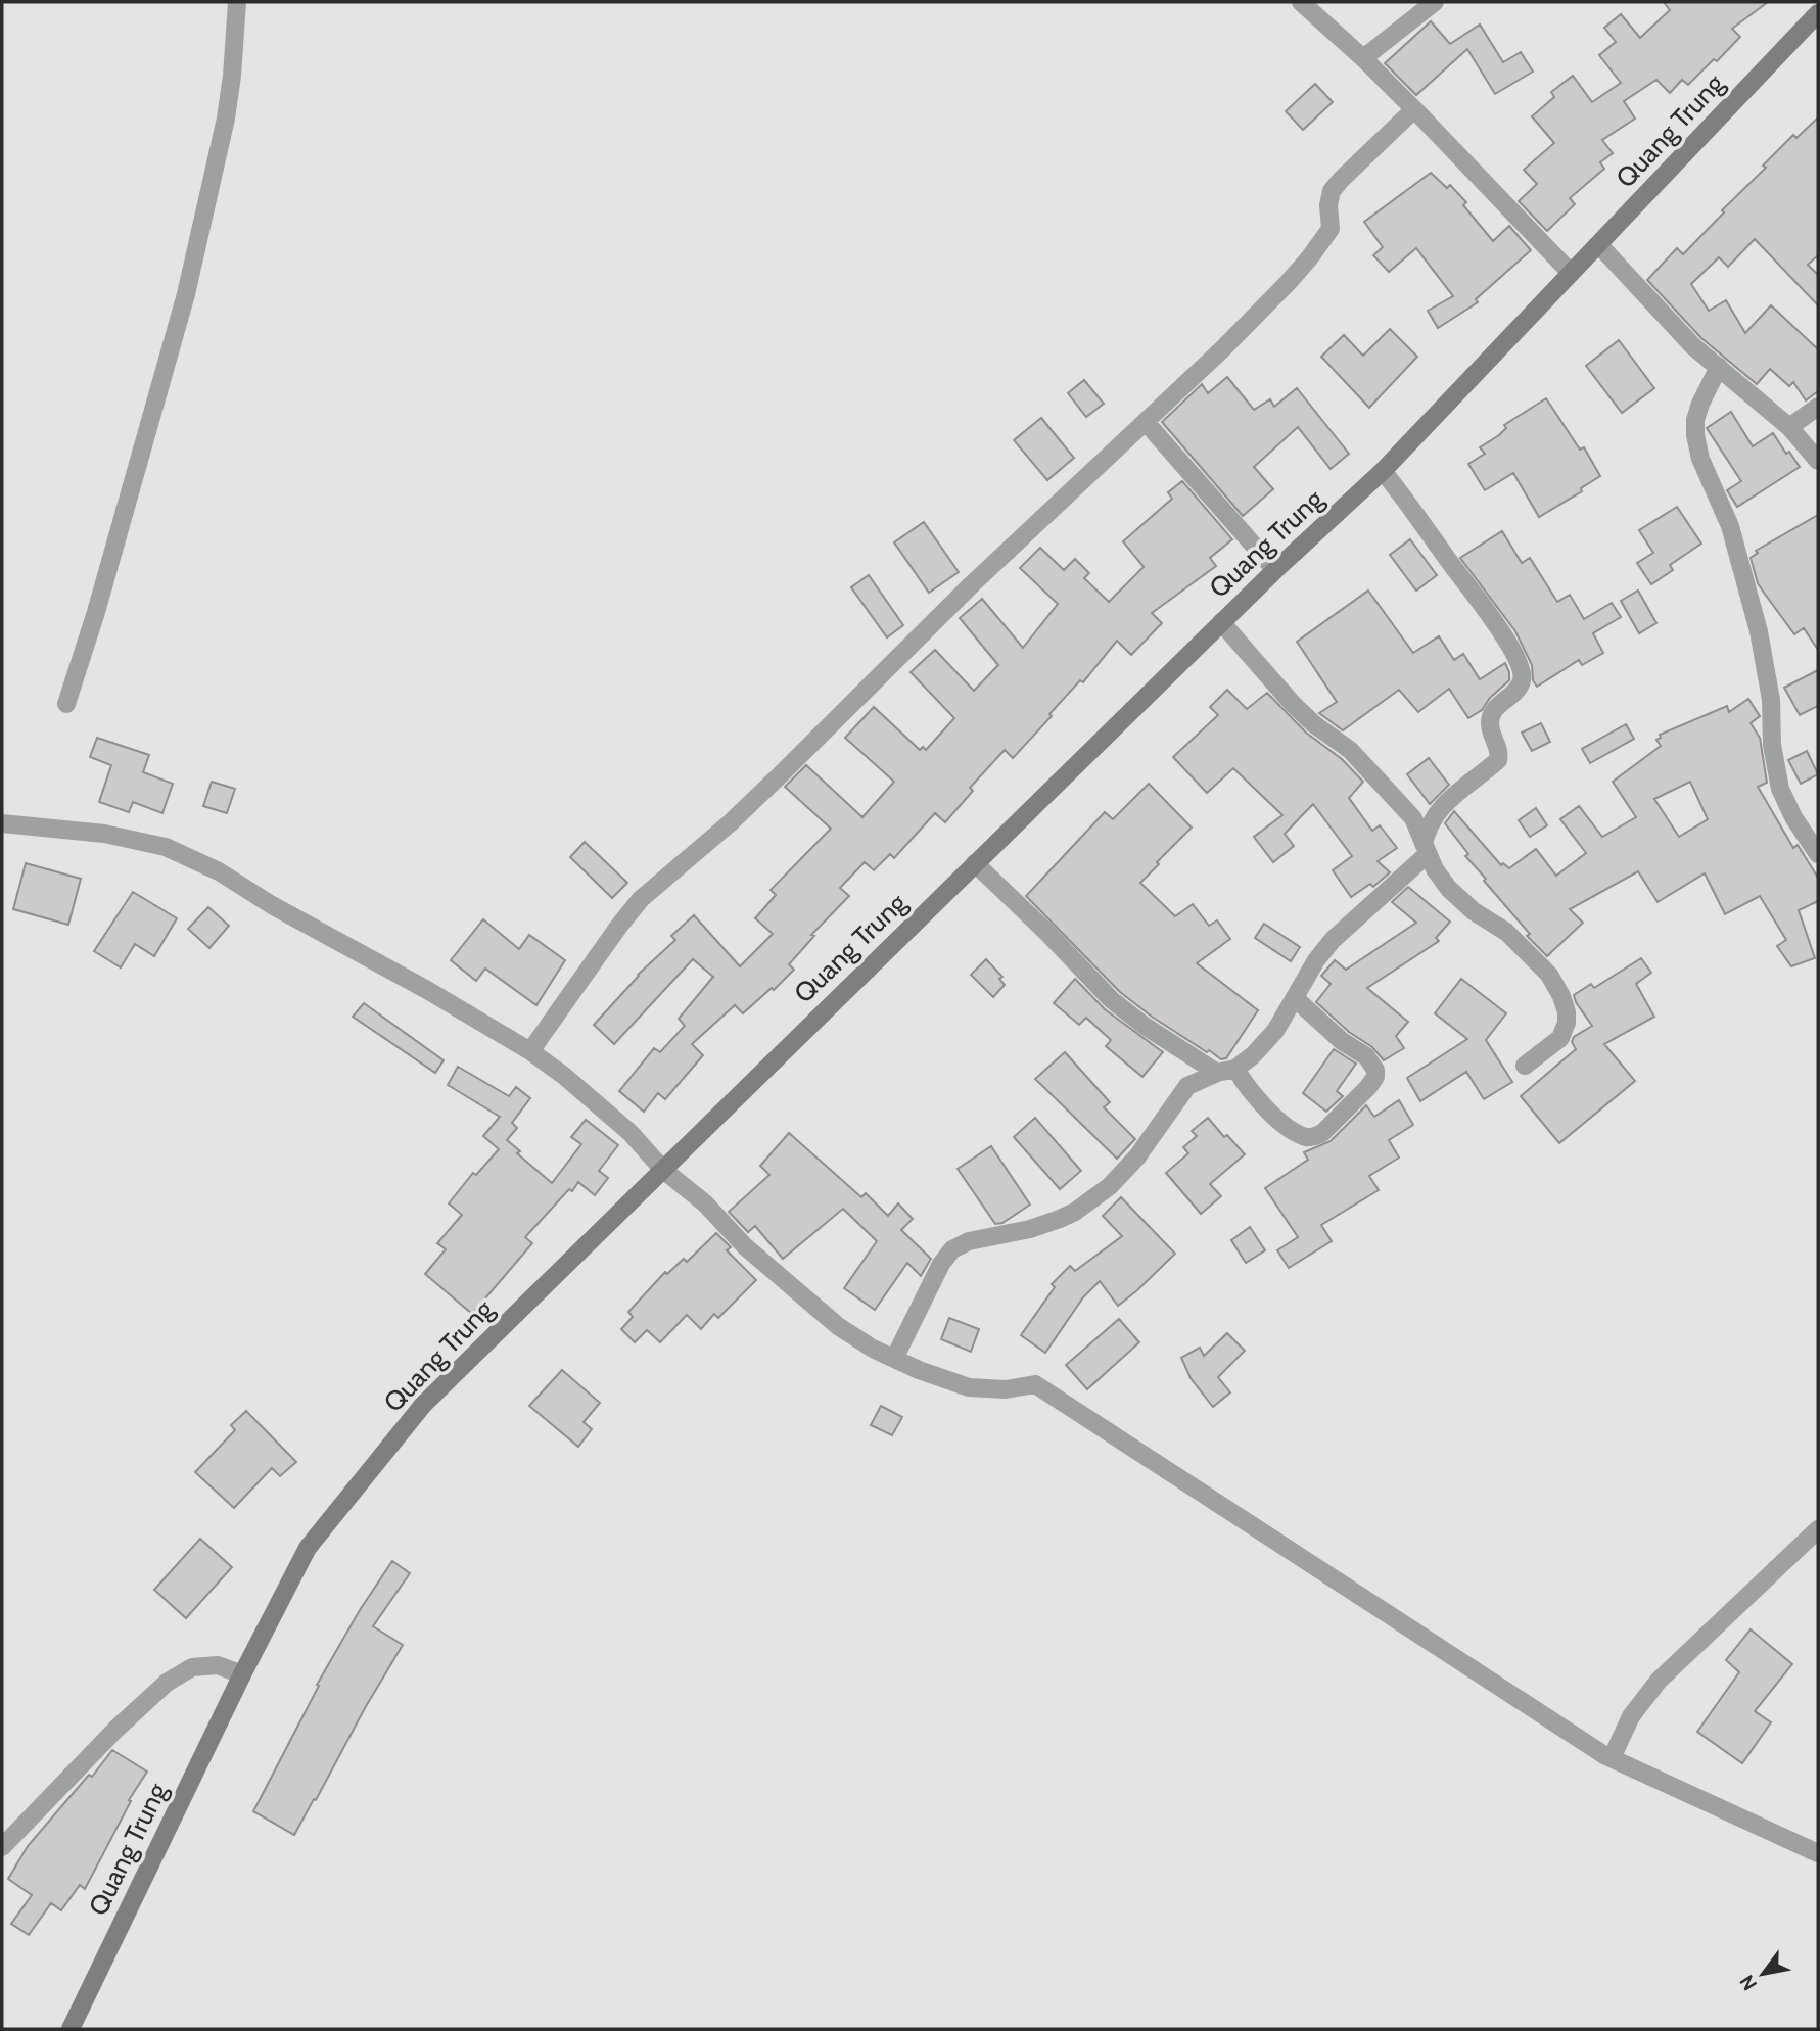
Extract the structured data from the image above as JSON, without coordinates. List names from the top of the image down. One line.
{"streets":{"main road":["Quang Trung"]},"north":"bottom left"}
